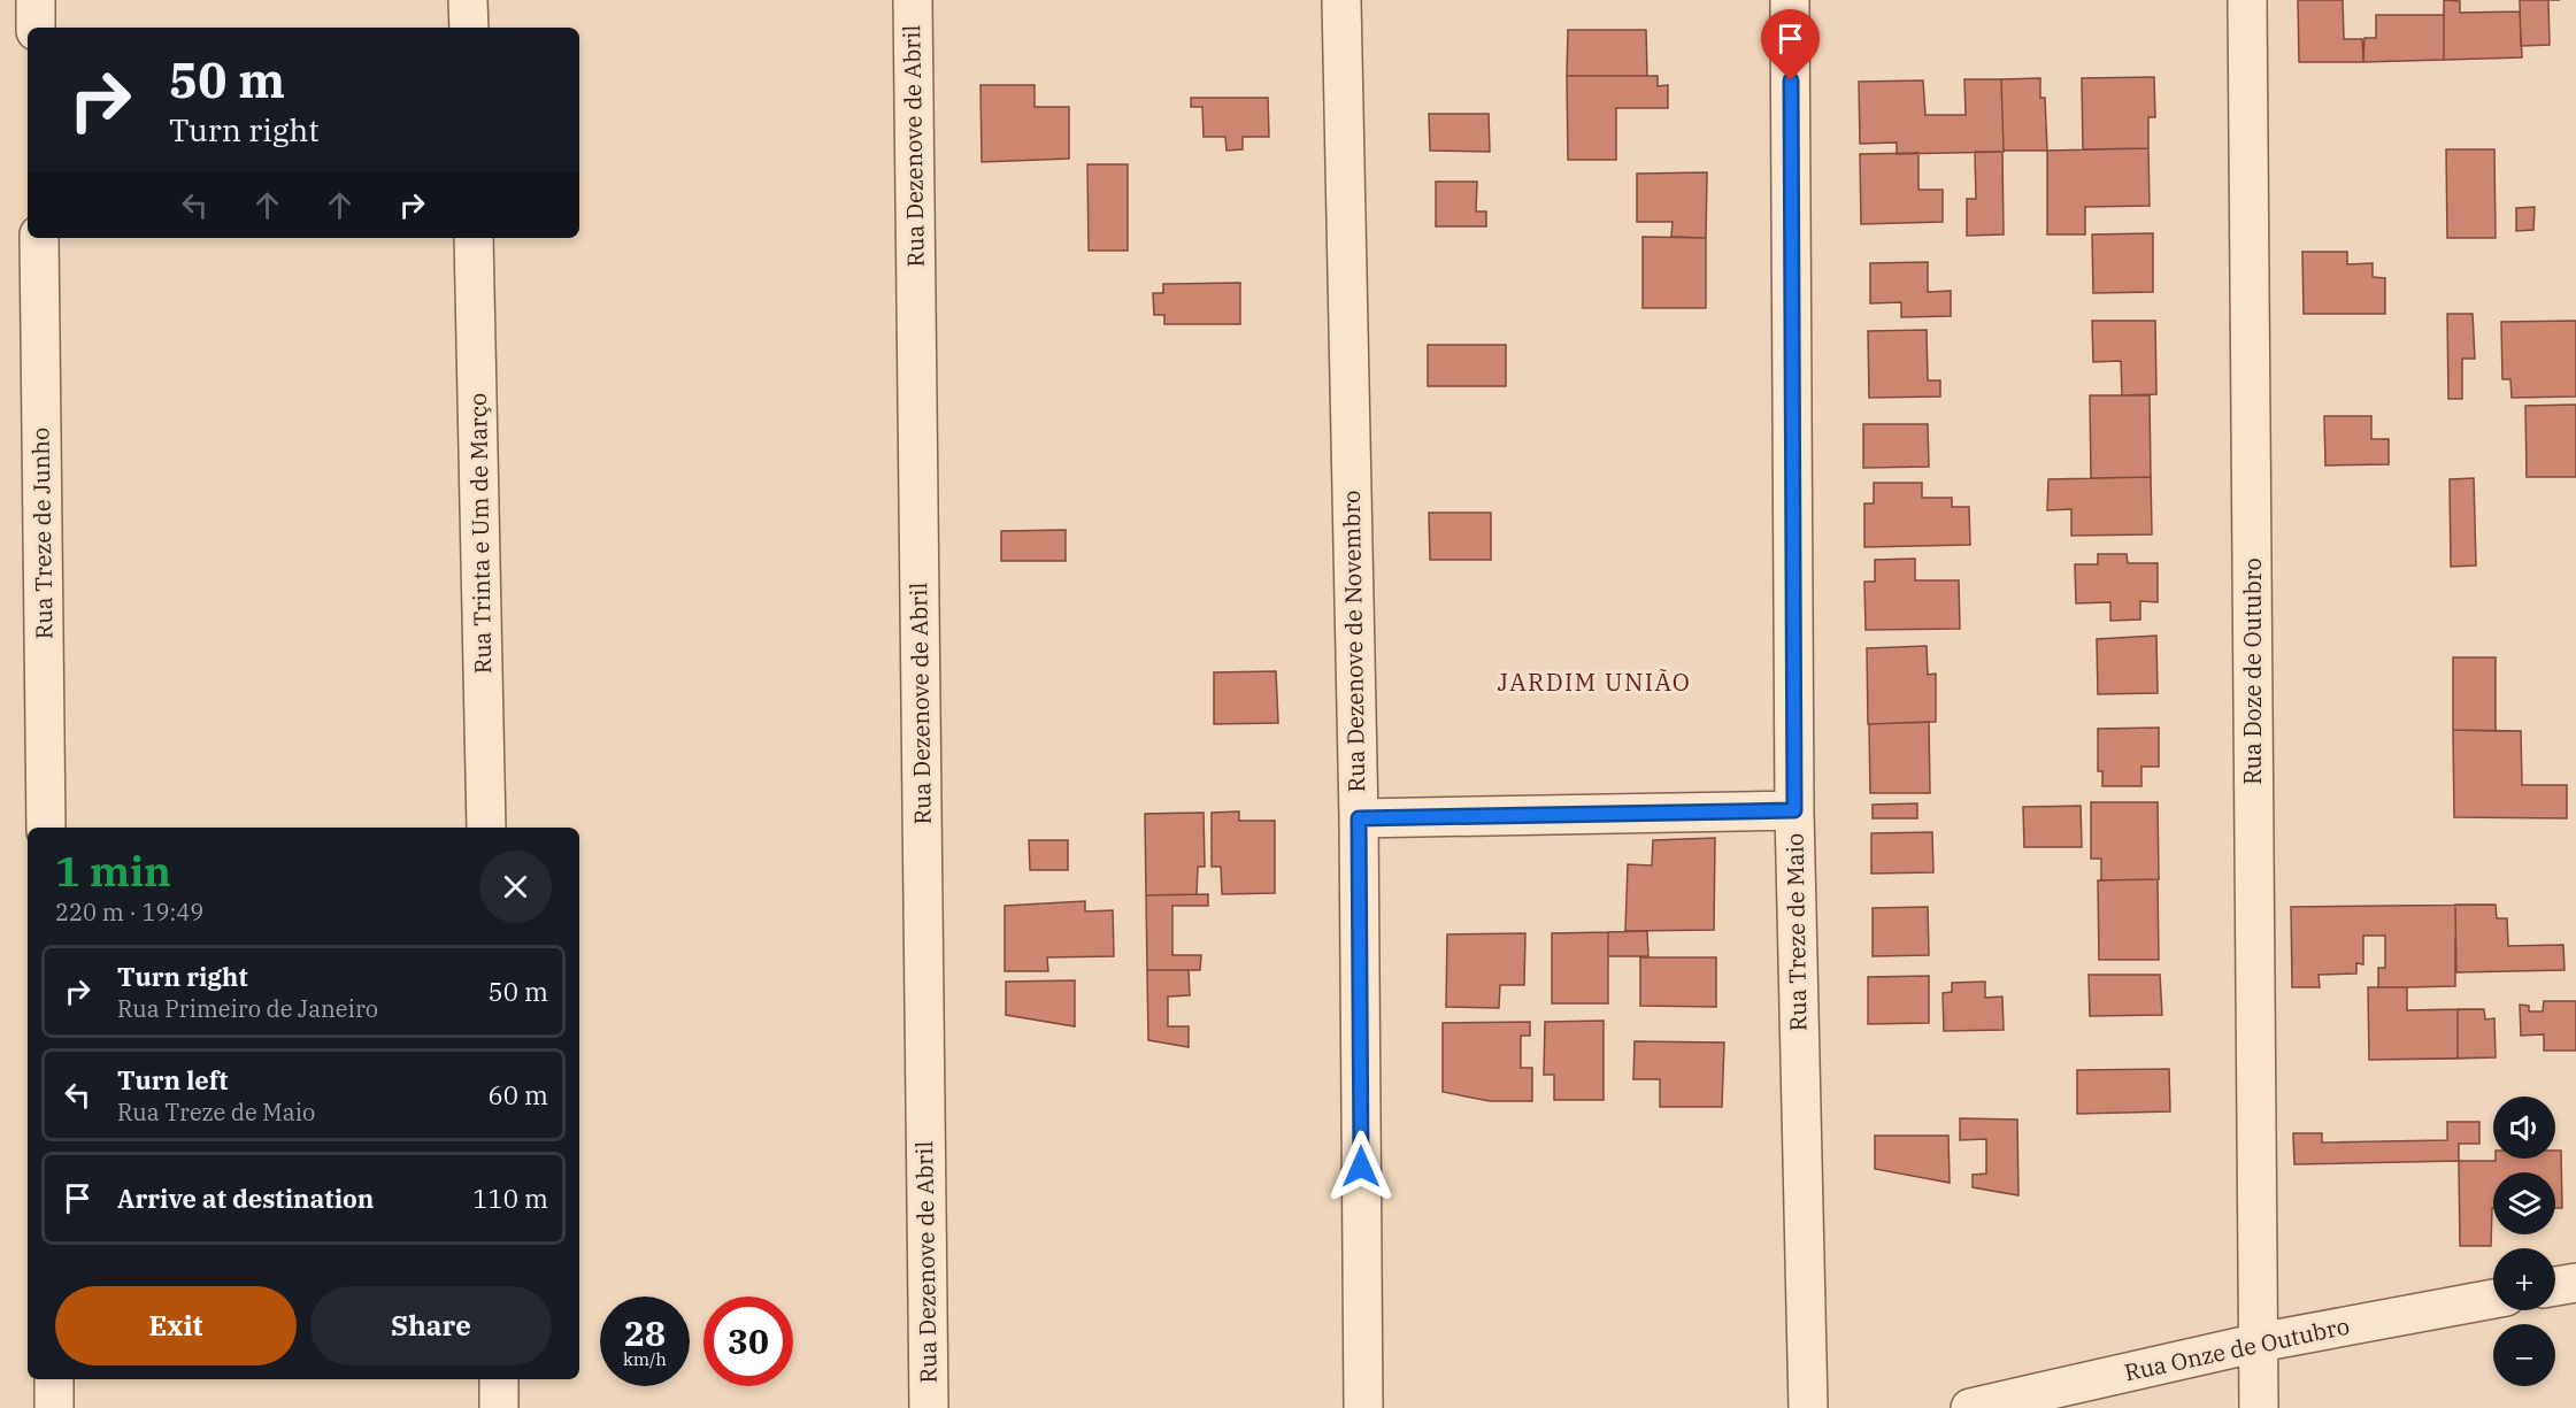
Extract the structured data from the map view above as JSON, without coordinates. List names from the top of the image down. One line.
{"streets":{"street":["Rua Dezenove de Abril","Rua Treze de Junho","Rua Trinta e Um de Março","Rua Dezenove de Novembro","Rua Doze de Outubro","Rua Treze de Maio","Rua Onze de Outubro"]},"crossings":[["Rua Doze de Outubro","Rua Onze de Outubro"]],"districts":["JARDIM UNIÃO"],"page":{"turn":["50 m","Turn right"],"heading":["1 min","220 m · 19:49"],"list":[{"name":"Turn right","note":"Rua Primeiro de Janeiro","value":"50 m"},{"name":"Turn left","note":"Rua Treze de Maio","value":"60 m"},{"name":"Arrive at destination","value":"110 m"}],"map_buttons":["+","−"],"buttons":["Exit","Share"],"speed":"28 km/h","limit":"30"}}
